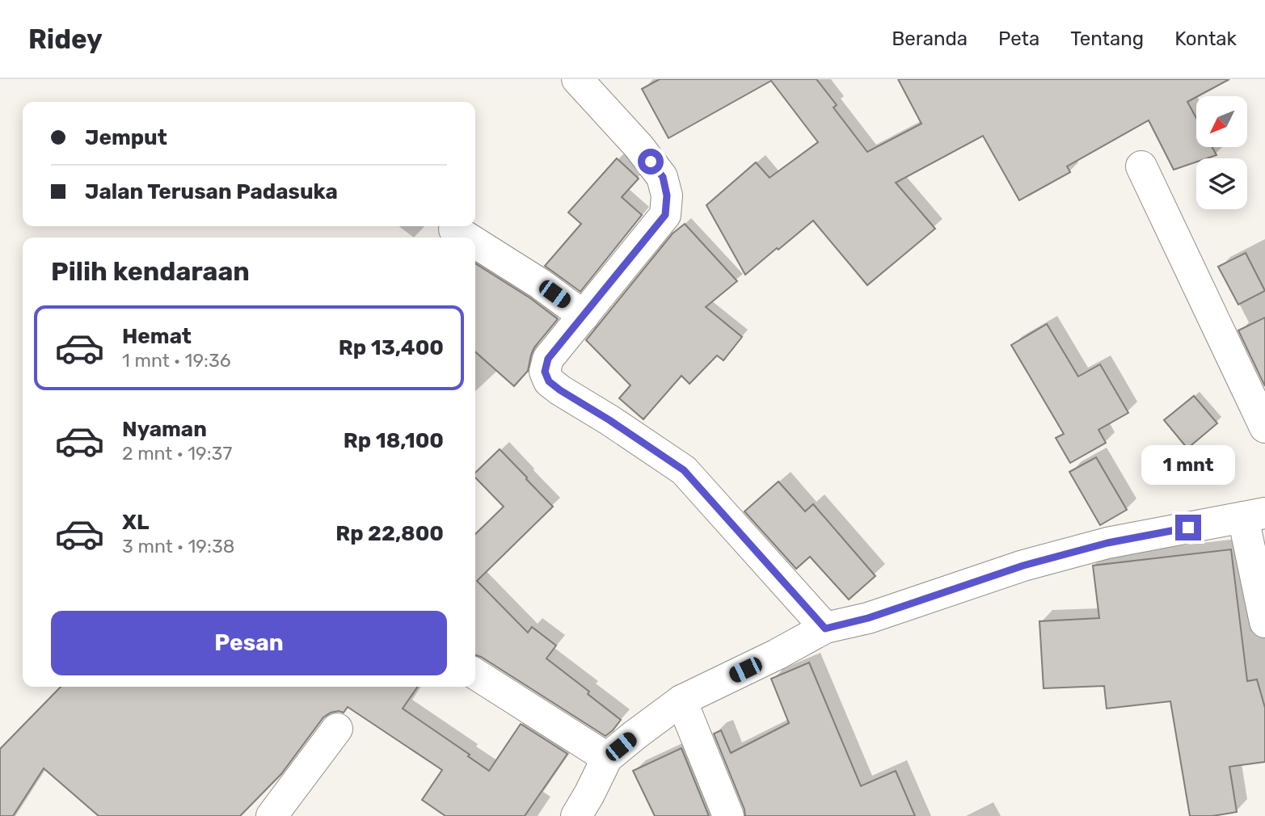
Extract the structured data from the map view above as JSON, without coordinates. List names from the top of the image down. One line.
{"north":"bottom left","page":{"header":"Ridey","nav":["Beranda","Peta","Tentang","Kontak"],"banner":["Jemput","Jalan Terusan Padasuka"],"heading":"Pilih kendaraan","list":[{"name":"Hemat","note":"1 mnt · 19:36","value":"Rp 13,400"},{"name":"Nyaman","note":"2 mnt · 19:37","value":"Rp 18,100"},{"name":"XL","note":"3 mnt · 19:38","value":"Rp 22,800"}],"bubble":"1 mnt","buttons":"Pesan"}}
